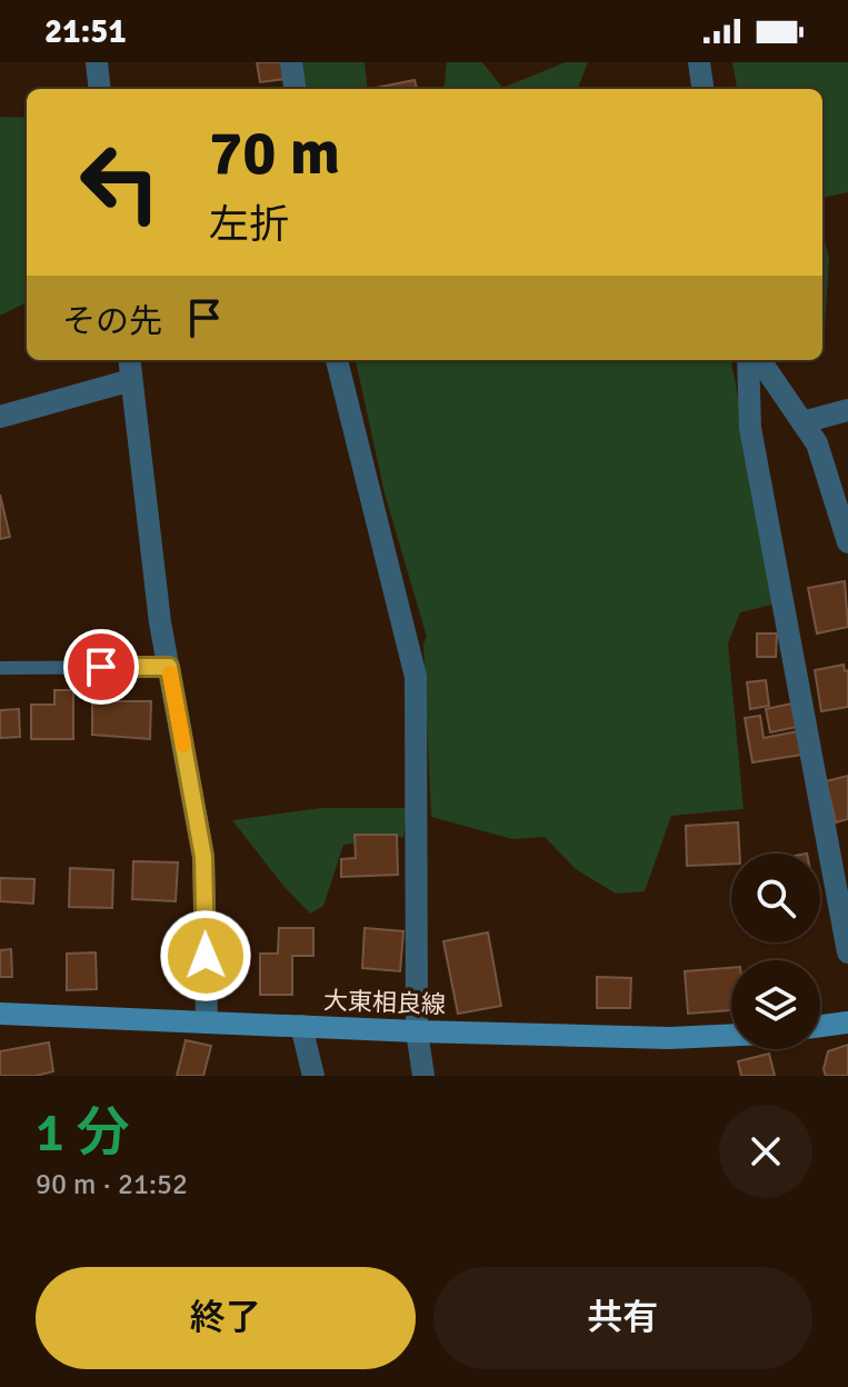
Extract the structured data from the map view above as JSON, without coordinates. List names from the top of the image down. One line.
{"streets":{"main road":["大東相良線"]},"page":{"status":"21:51","turn":["70 m","左折"],"then":"その先","heading":["1 分","90 m · 21:52"],"buttons":["終了","共有"]}}
